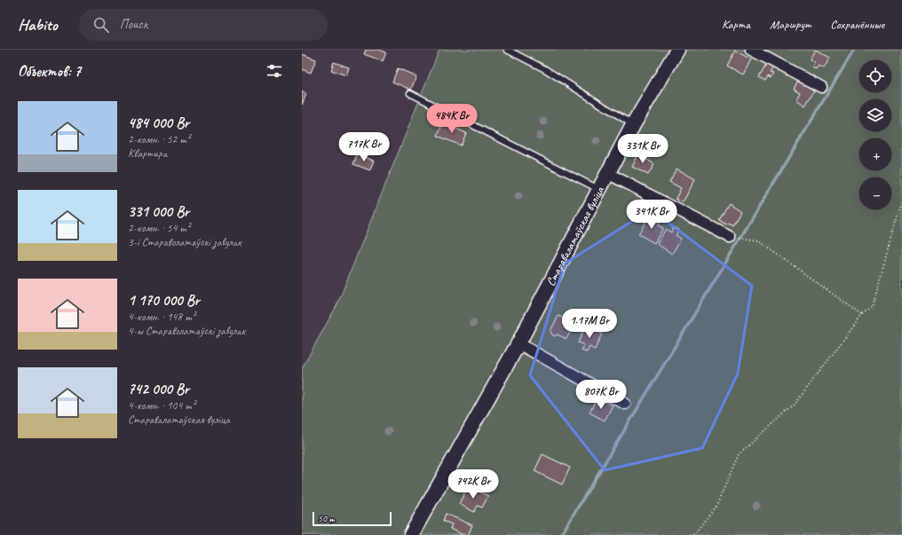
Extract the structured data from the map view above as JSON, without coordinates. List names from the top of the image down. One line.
{"streets":{"street":["Старавалатаўская вуліца"]},"scale_bar":"50 m","page":{"header":"Habito","search":"Поиск","nav":["Карта","Маршрут","Сохранённые"],"heading":"Объектов: 7","map_buttons":["+","−"],"list":[{"name":"484 000 Br","note":"2-комн. · 52 m² · Квартира"},{"name":"331 000 Br","note":"2-комн. · 54 m² · 3-і Стараволатаўскі завулак"},{"name":"1 170 000 Br","note":"4-комн. · 148 m² · 4-ы Стараволатаўскі завулак"},{"name":"742 000 Br","note":"4-комн. · 104 m² · Старавалатаўская вуліца"}],"price":["484K Br","717K Br","331K Br","341K Br","1.17M Br","807K Br","742K Br"],"scale":"50 m"}}
